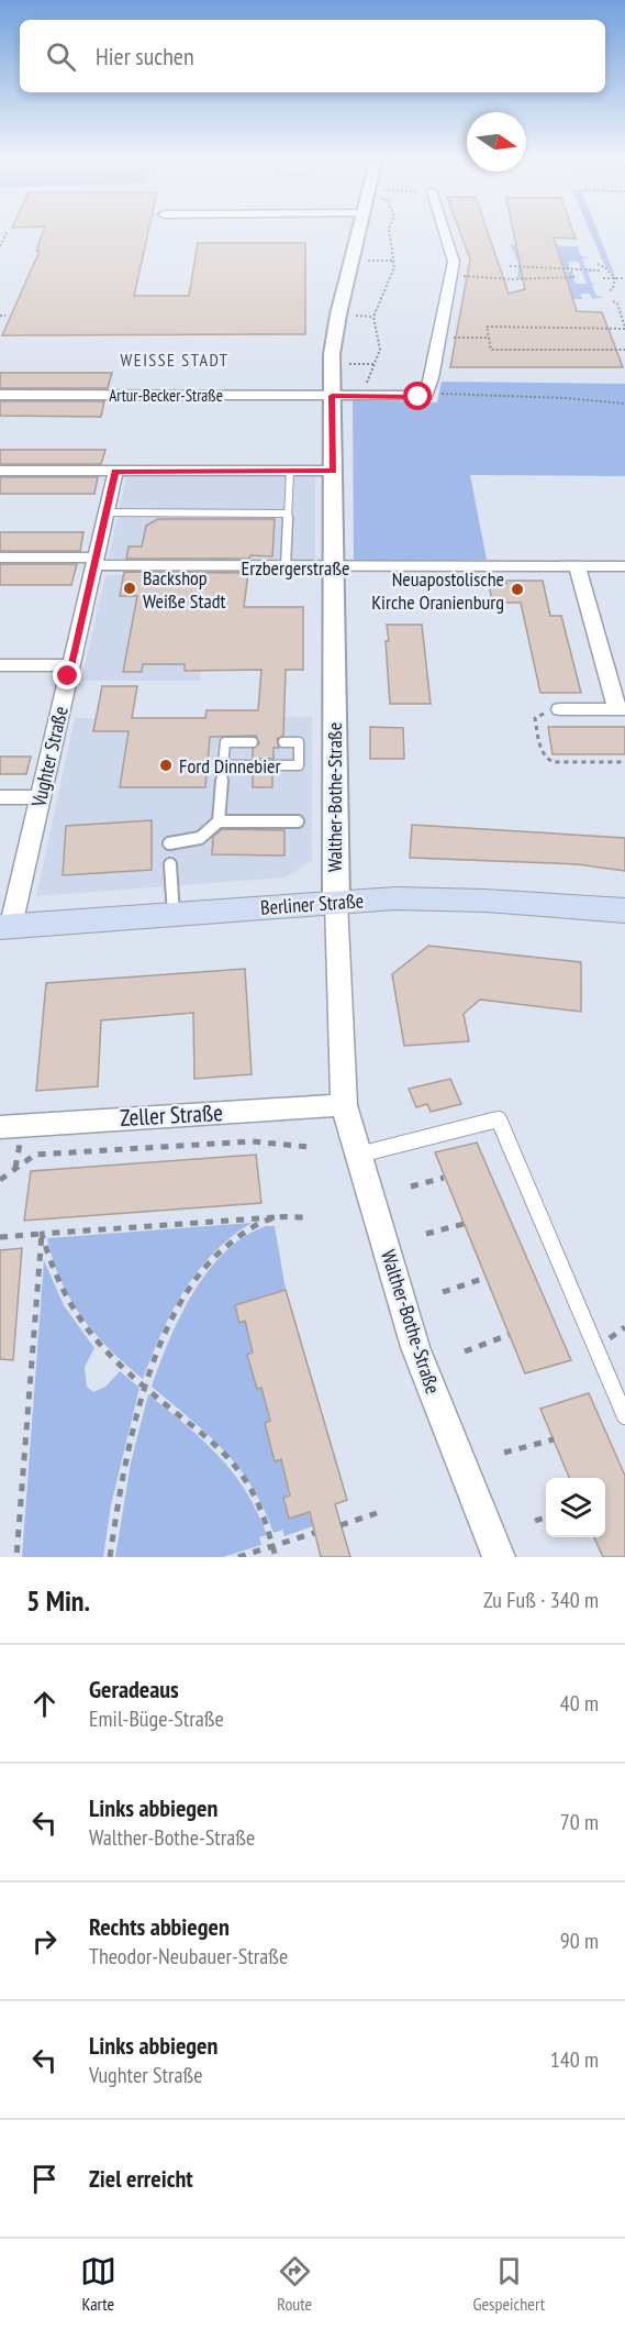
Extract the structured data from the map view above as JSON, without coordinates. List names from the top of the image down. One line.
{"streets":{"main road":["Berliner Straße"],"street":["Artur-Becker-Straße","Erzbergerstraße","Vughter Straße","Walther-Bothe-Straße","Zeller Straße"]},"crossings":[["Artur-Becker-Straße","Walther-Bothe-Straße"],["Erzbergerstraße","Vughter Straße"],["Erzbergerstraße","Walther-Bothe-Straße"],["Vughter Straße","Berliner Straße"],["Walther-Bothe-Straße","Berliner Straße"],["Walther-Bothe-Straße","Zeller Straße"]],"districts":["WEISSE STADT"],"places":["Backshop Weiße Stadt","Neuapostolische Kirche Oranienburg","Ford Dinnebier"],"north":"right","page":{"search":"Hier suchen","heading":["5 Min.","Zu Fuß · 340 m"],"list":[["Geradeaus","Emil-Büge-Straße","40 m"],["Links abbiegen","Walther-Bothe-Straße","70 m"],["Rechts abbiegen","Theodor-Neubauer-Straße","90 m"],["Links abbiegen","Vughter Straße","140 m"],"Ziel erreicht"],"nav":["Karte","Route","Gespeichert"]}}
